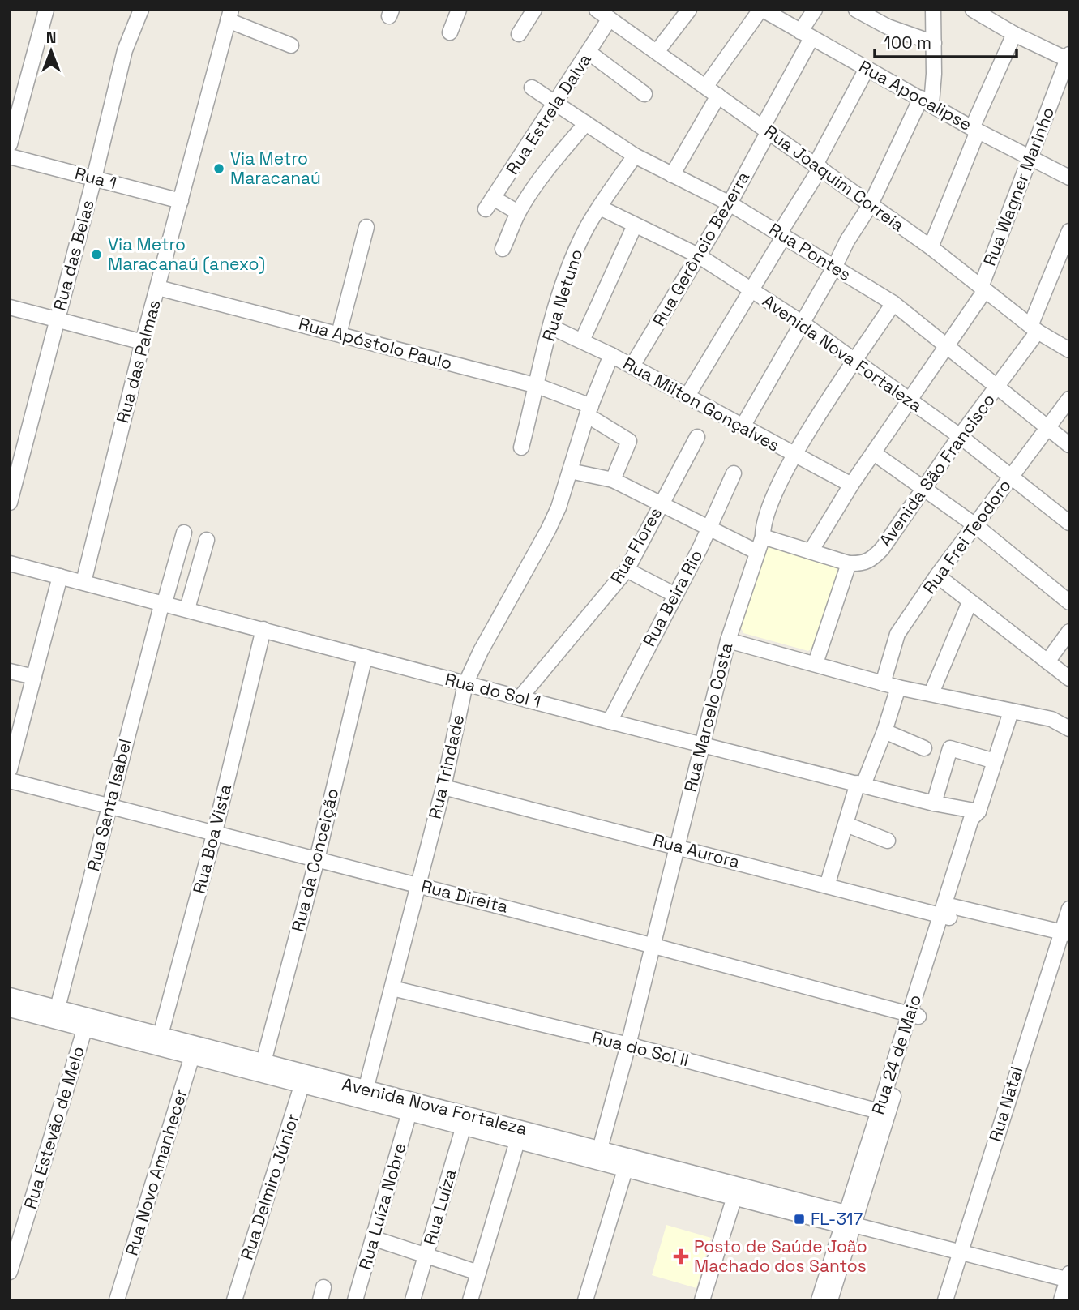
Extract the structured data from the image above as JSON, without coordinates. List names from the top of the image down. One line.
{"streets":{"street":["Rua Apocalipse","Rua Estrela Dalva","Rua 1","Rua Joaquim Correia","Rua Wagner Marinho","Rua Gerôncio Bezerra","Rua Pontes","Rua das Belas","Rua Netuno","Rua Apóstolo Paulo","Avenida Nova Fortaleza","Rua das Palmas","Rua Milton Gonçalves","Avenida São Francisco","Rua Frei Teodoro","Rua Flores","Rua Beira Rio","Rua do Sol 1","Rua Marcelo Costa","Rua Trindade","Rua Santa Isabel","Rua Boa Vista","Rua Aurora","Rua da Conceição","Rua Direita","Rua do Sol II","Rua 24 de Maio","Rua Natal","Rua Estevão de Melo","Rua Novo Amanhecer","Rua Delmiro Júnior","Rua Luíza Nobre","Rua Luíza"]},"crossings":[["Rua Apocalipse","Rua Wagner Marinho"],["Rua Apocalipse","Rua Gerôncio Bezerra"],["Rua Estrela Dalva","Rua Joaquim Correia"],["Rua Estrela Dalva","Rua Pontes"],["Rua 1","Rua das Belas"],["Rua 1","Rua das Palmas"],["Rua Joaquim Correia","Rua Wagner Marinho"],["Rua Joaquim Correia","Rua Gerôncio Bezerra"],["Rua Joaquim Correia","Avenida São Francisco"],["Rua Wagner Marinho","Rua Pontes"],["Rua Wagner Marinho","Avenida Nova Fortaleza"],["Rua Wagner Marinho","Rua Milton Gonçalves"],["Rua Gerôncio Bezerra","Rua Pontes"],["Rua Gerôncio Bezerra","Avenida Nova Fortaleza"],["Rua Gerôncio Bezerra","Rua Milton Gonçalves"],["Rua Pontes","Rua Netuno"],["Rua Pontes","Avenida São Francisco"],["Rua Pontes","Rua Frei Teodoro"],["Rua Pontes","Rua Marcelo Costa"],["Rua Netuno","Rua Apóstolo Paulo"],["Rua Netuno","Avenida Nova Fortaleza"],["Rua Netuno","Rua Milton Gonçalves"],["Rua Apóstolo Paulo","Rua das Palmas"],["Rua Apóstolo Paulo","Rua Trindade"],["Avenida Nova Fortaleza","Avenida São Francisco"],["Avenida Nova Fortaleza","Rua Frei Teodoro"],["Avenida Nova Fortaleza","Rua Marcelo Costa"],["Avenida Nova Fortaleza","Rua Trindade"],["Avenida Nova Fortaleza","Rua Santa Isabel"],["Avenida Nova Fortaleza","Rua Boa Vista"],["Avenida Nova Fortaleza","Rua da Conceição"],["Avenida Nova Fortaleza","Rua 24 de Maio"],["Avenida Nova Fortaleza","Rua Natal"],["Avenida Nova Fortaleza","Rua Estevão de Melo"],["Avenida Nova Fortaleza","Rua Novo Amanhecer"],["Avenida Nova Fortaleza","Rua Delmiro Júnior"],["Avenida Nova Fortaleza","Rua Luíza Nobre"],["Avenida Nova Fortaleza","Rua Luíza"],["Rua das Palmas","Rua do Sol 1"],["Rua Milton Gonçalves","Rua Marcelo Costa"],["Rua Milton Gonçalves","Rua Trindade"],["Rua Flores","Rua do Sol 1"],["Rua Beira Rio","Rua do Sol 1"],["Rua do Sol 1","Rua Marcelo Costa"],["Rua do Sol 1","Rua Trindade"],["Rua do Sol 1","Rua Santa Isabel"],["Rua do Sol 1","Rua Boa Vista"],["Rua do Sol 1","Rua da Conceição"],["Rua do Sol 1","Rua 24 de Maio"],["Rua Marcelo Costa","Rua Aurora"],["Rua Marcelo Costa","Rua Direita"],["Rua Marcelo Costa","Rua do Sol II"],["Rua Trindade","Rua Aurora"],["Rua Trindade","Rua Direita"],["Rua Trindade","Rua do Sol II"],["Rua Santa Isabel","Rua Direita"],["Rua Boa Vista","Rua Direita"],["Rua Aurora","Rua 24 de Maio"],["Rua Aurora","Rua Natal"],["Rua da Conceição","Rua Direita"],["Rua Direita","Rua 24 de Maio"],["Rua do Sol II","Rua 24 de Maio"]],"places":{"other":["Via Metro Maracanaú","Via Metro Maracanaú (anexo)"],"transit":["FL-317"],"health":["Posto de Saúde João Machado dos Santos"]},"scale_bar":"100 m","north":"top"}
